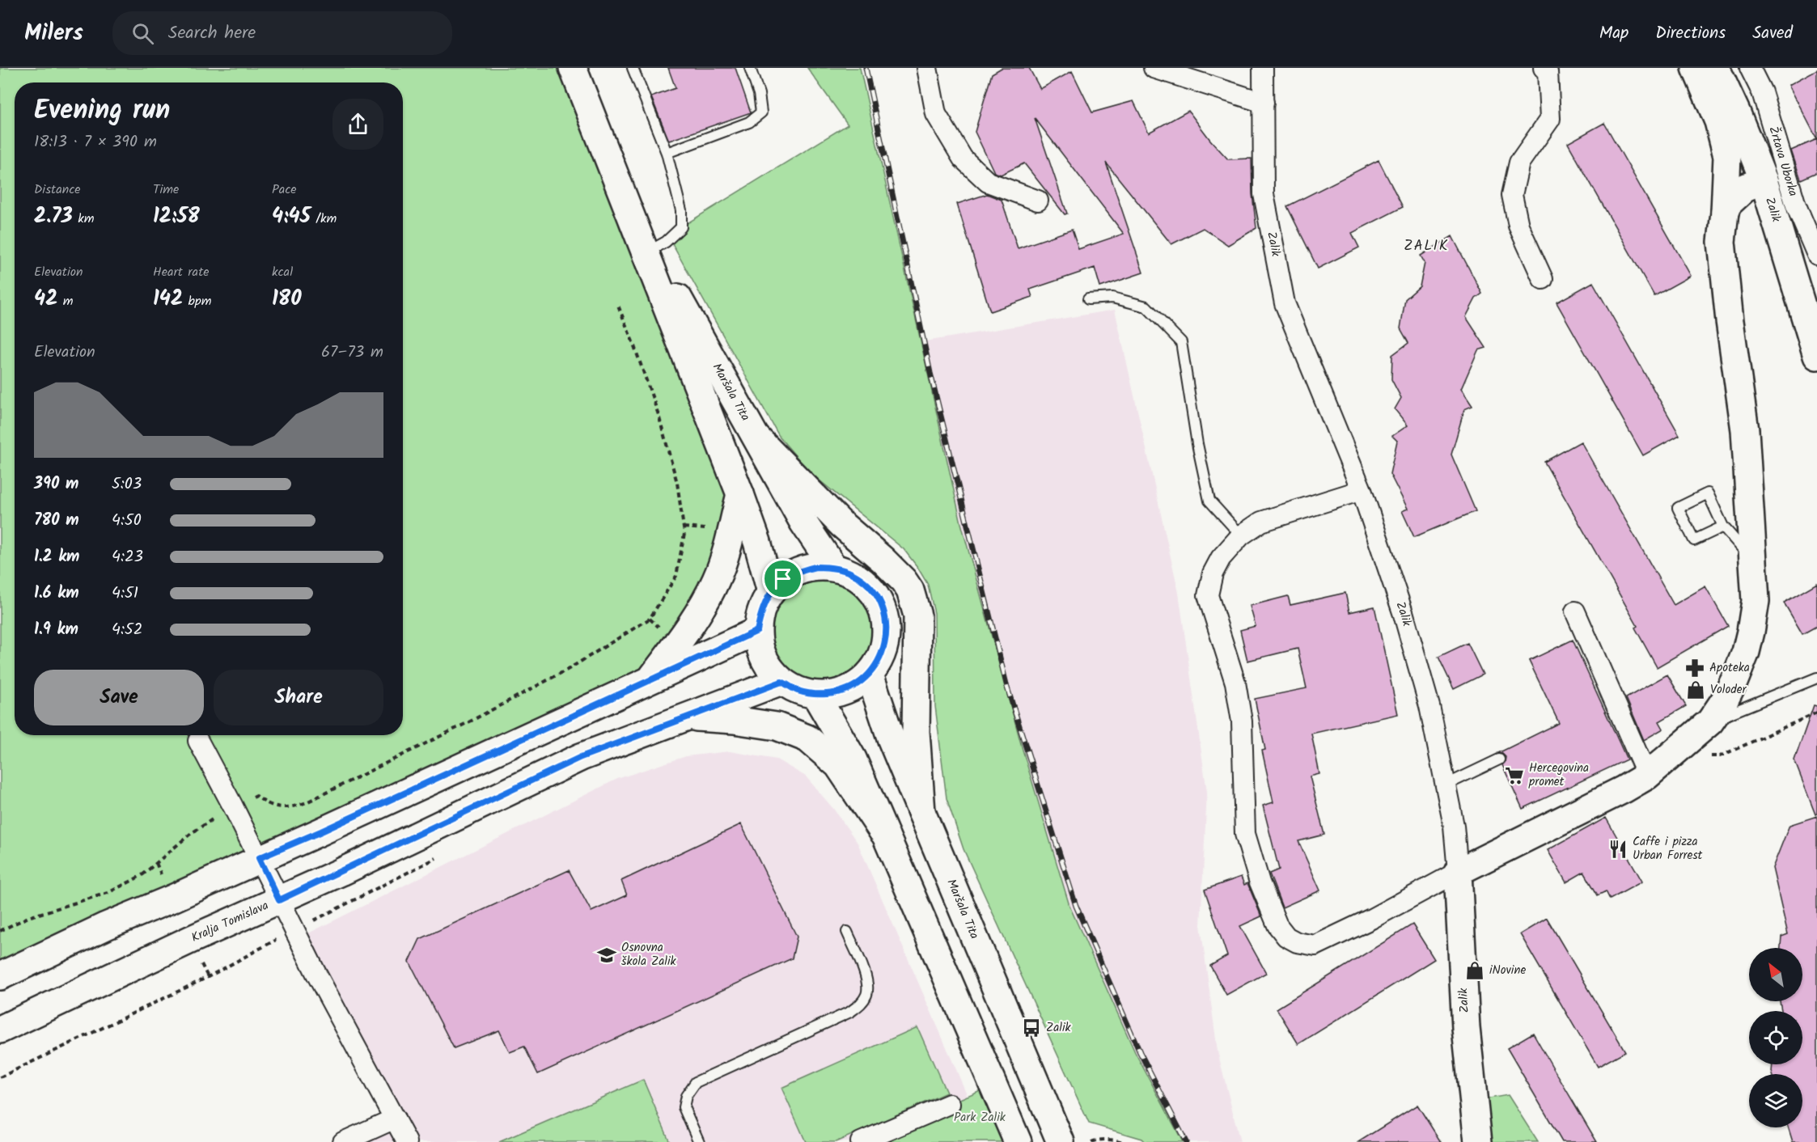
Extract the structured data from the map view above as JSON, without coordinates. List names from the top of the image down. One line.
{"streets":{"main road":["Zalik","Maršala Tita","Kralja Tomislava"],"street":["Žrtava Uborka"]},"crossings":[["Maršala Tita","Kralja Tomislava"]],"districts":["ZALIK"],"parks":["Park Zalik"],"places":{"pharmacy":["Apoteka"],"shop":["Voloder","iNovine"],"supermarket":["Hercegovina promet"],"restaurant":["Caffe i pizza Urban Forrest"],"school or university":["Osnovna škola Zalik"],"bus stop":["Zalik"]},"north":"top left","page":{"header":"Milers","search":"Search here","nav":["Map","Directions","Saved"],"heading":["Evening run","18:13 · 7 × 390 m"],"stats":[["Distance","2.73 km"],["Time","12:58"],["Pace","4:45 /km"],["Elevation","42 m"],["Heart rate","142 bpm"],["kcal","180"]],"chart":["Elevation","67–73 m"],"list":[{"name":"390 m","note":"5:03"},{"name":"780 m","note":"4:50"},{"name":"1.2 km","note":"4:23"},{"name":"1.6 km","note":"4:51"},{"name":"1.9 km","note":"4:52"}],"buttons":["Save","Share"]}}
